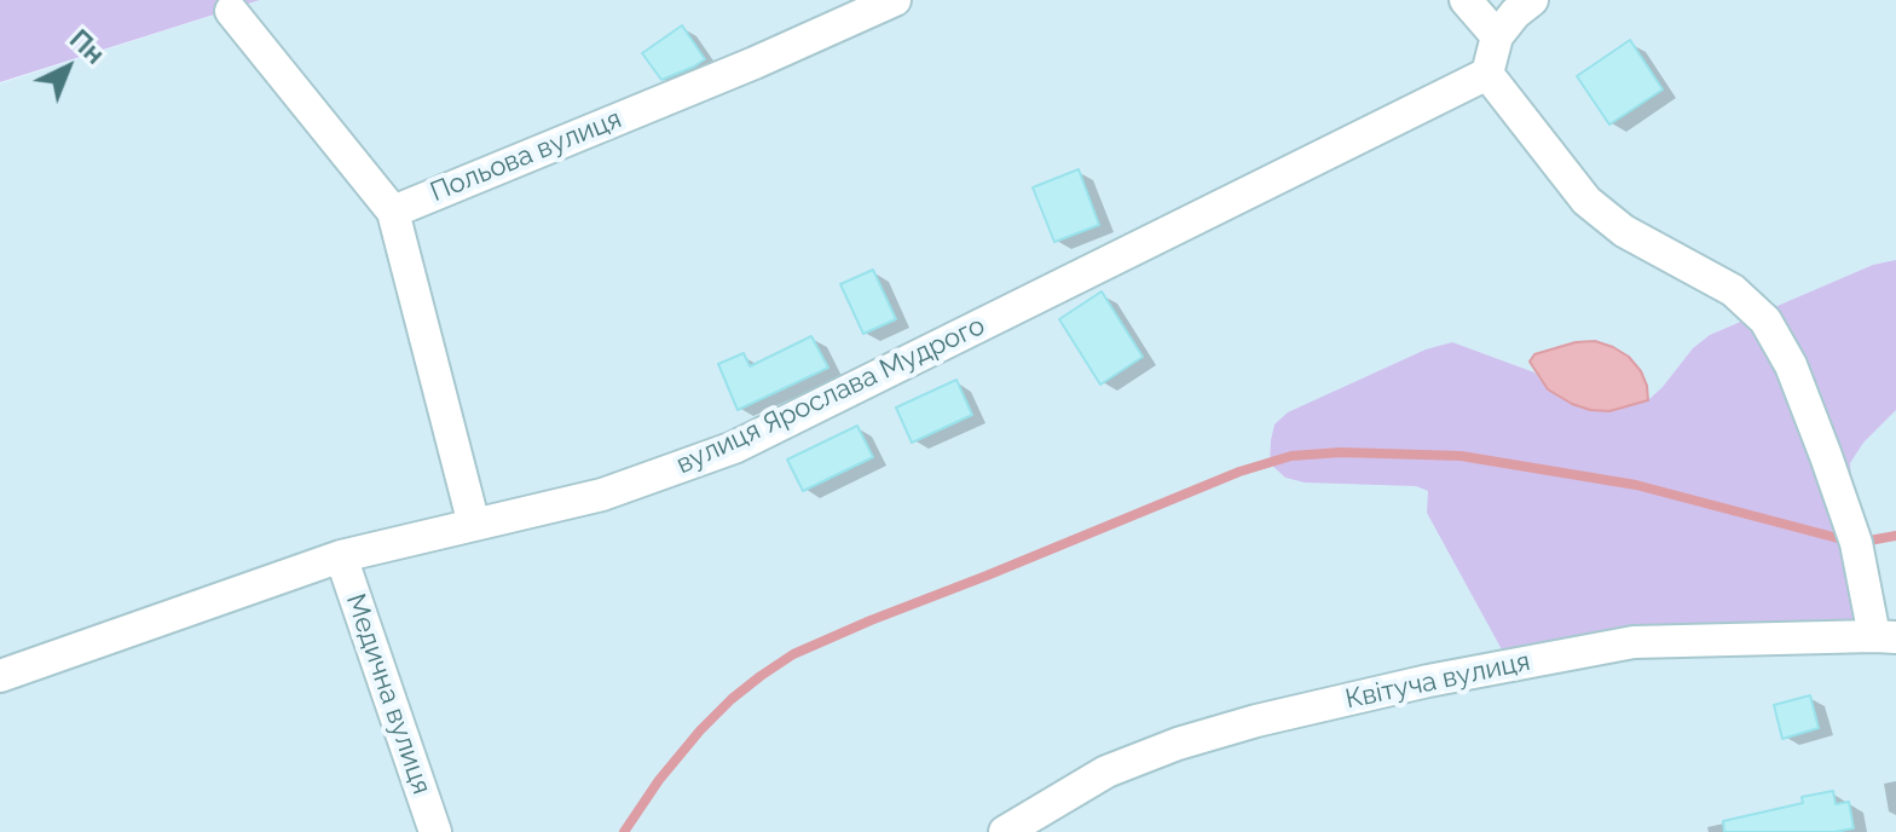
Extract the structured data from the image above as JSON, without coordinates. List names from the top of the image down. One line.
{"streets":{"street":["Польова вулиця","вулиця Ярослава Мудрого","Квітуча вулиця","Медична вулиця"]},"crossings":[["вулиця Ярослава Мудрого","Медична вулиця"]],"north":"top right"}
